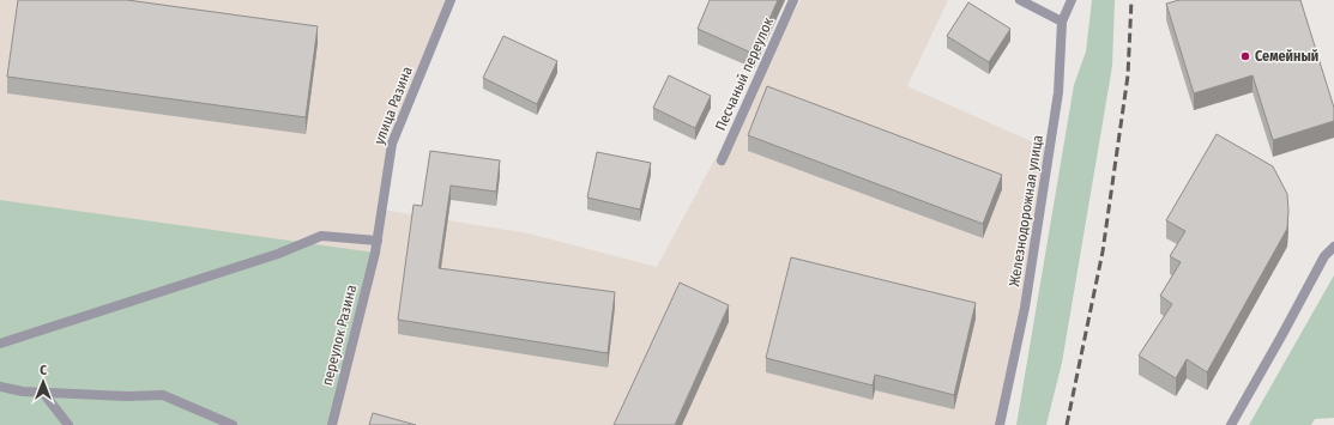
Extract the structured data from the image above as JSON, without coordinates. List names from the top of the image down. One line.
{"streets":{"street":["Песчаный переулок","улица Разина","Железнодорожная улица","переулок Разина"]},"crossings":[["улица Разина","переулок Разина"]],"places":["Семейный"],"north":"top"}
